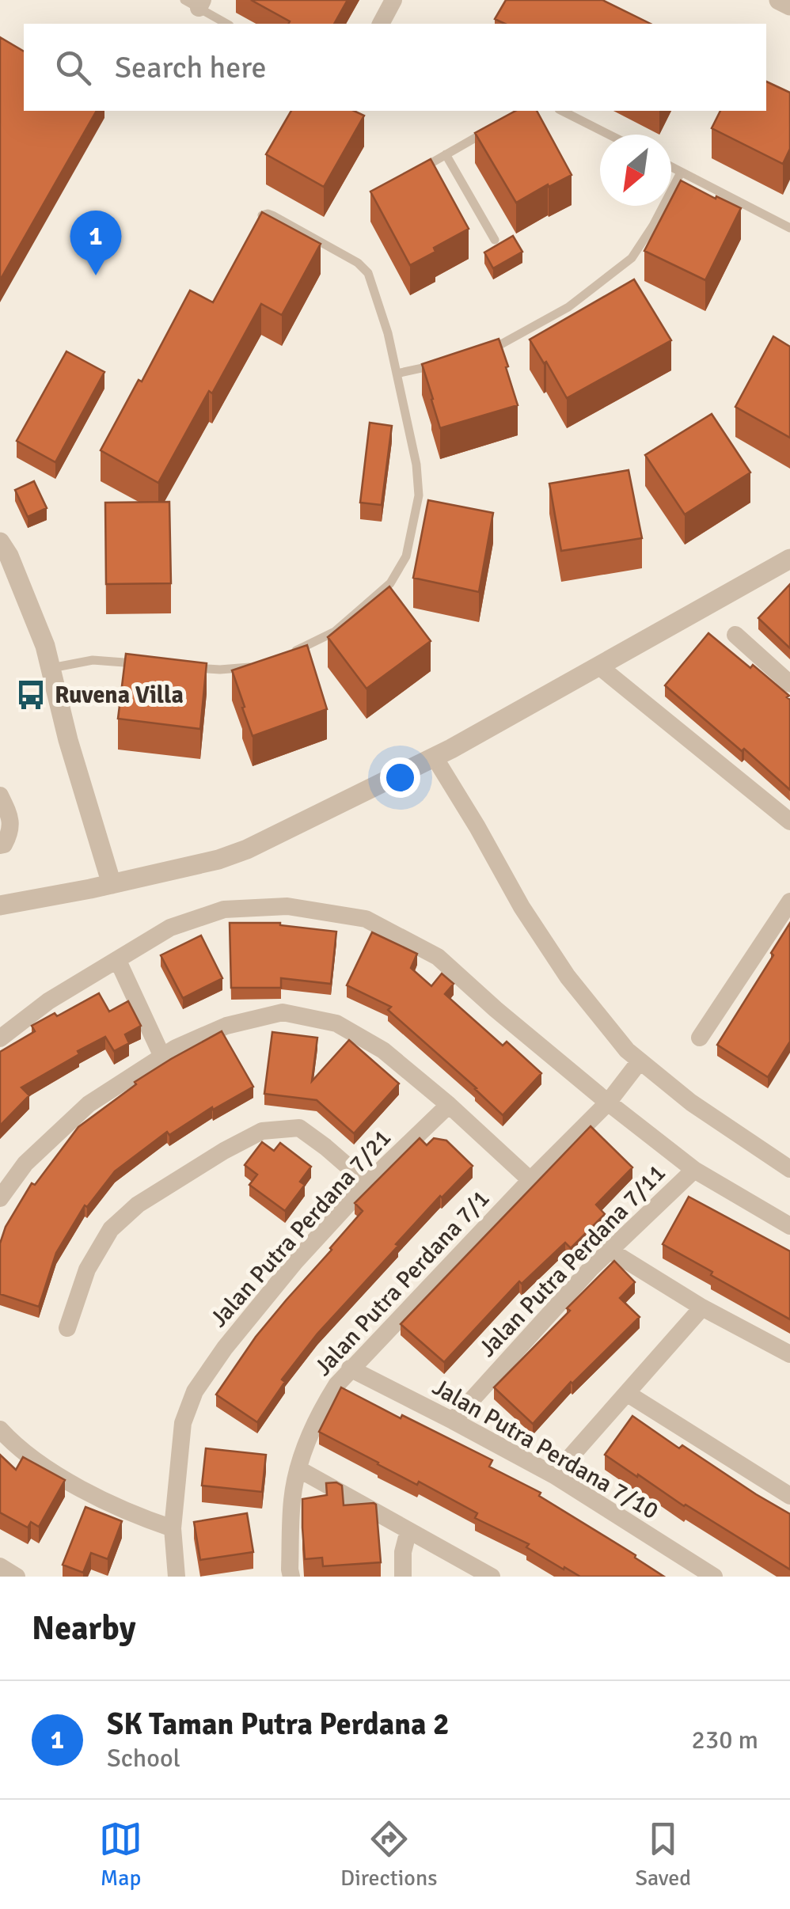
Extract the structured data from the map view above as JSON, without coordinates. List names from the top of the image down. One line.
{"streets":{"street":["Jalan Putra Perdana 7/21","Jalan Putra Perdana 7/11","Jalan Putra Perdana 7/1","Jalan Putra Perdana 7/10"]},"crossings":[["Jalan Putra Perdana 7/11","Jalan Putra Perdana 7/10"],["Jalan Putra Perdana 7/1","Jalan Putra Perdana 7/10"]],"places":{"bus stop":["Ruvena Villa"]},"north":"bottom left","page":{"search":"Search here","pins":"1","heading":"Nearby","list":[{"mark":"1","name":"SK Taman Putra Perdana 2","note":"School","value":"230 m"}],"nav":["Map","Directions","Saved"]}}
